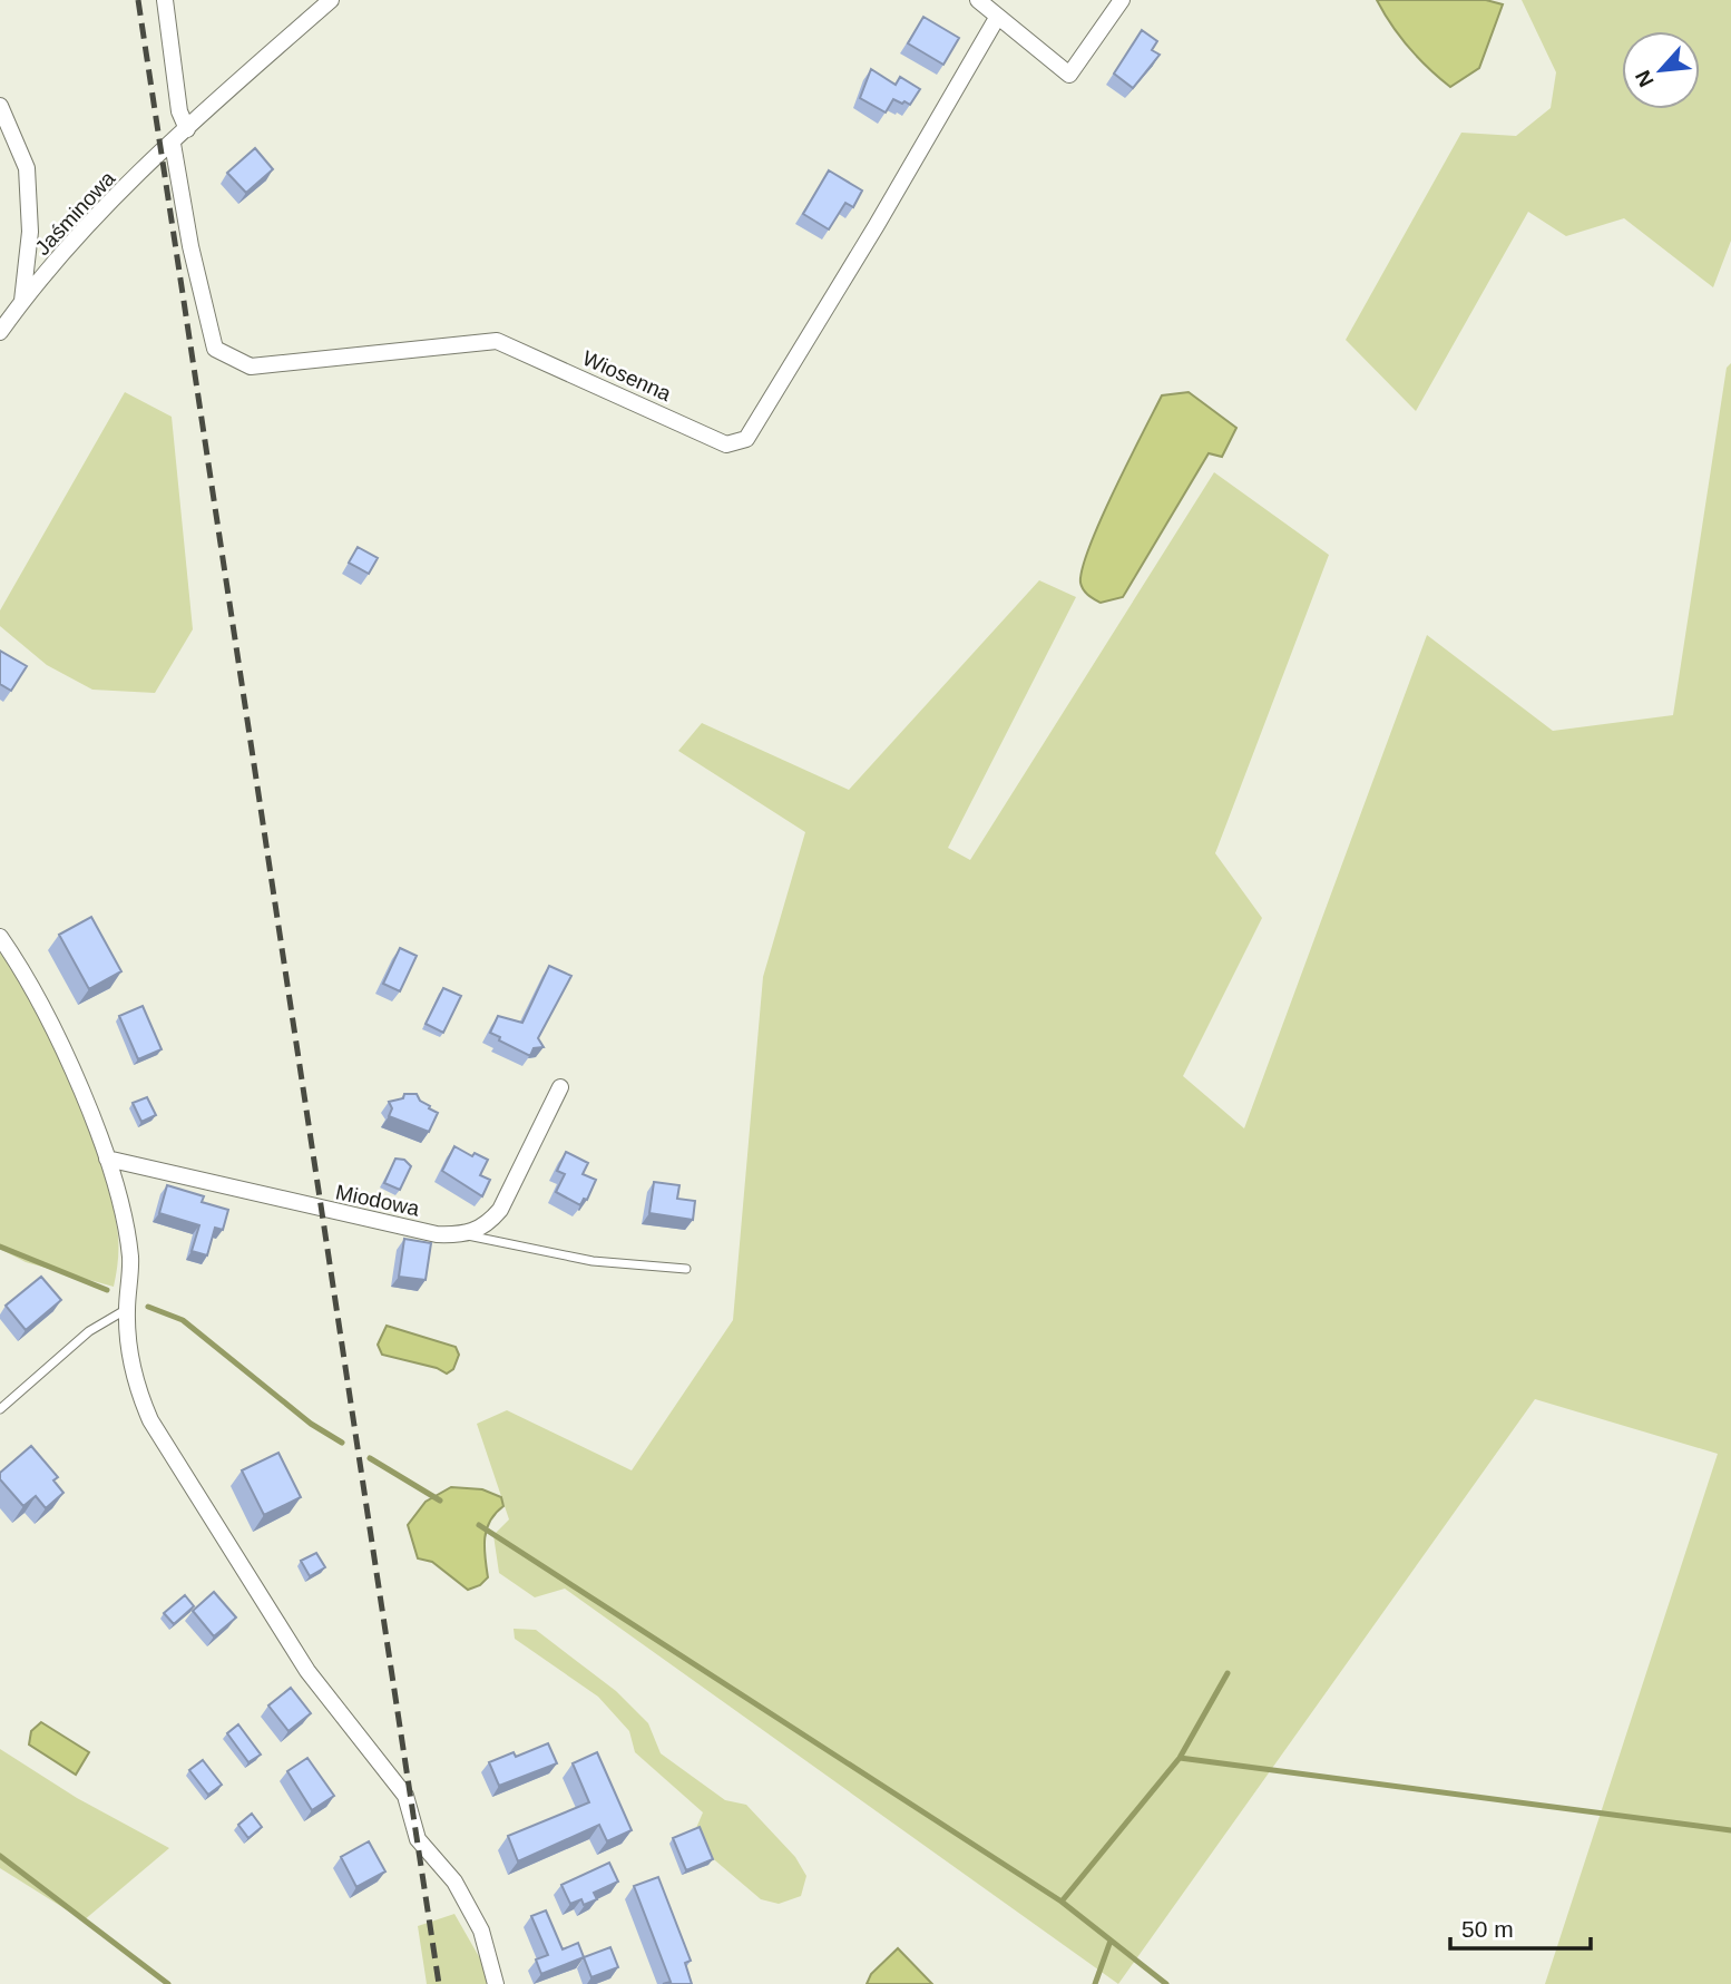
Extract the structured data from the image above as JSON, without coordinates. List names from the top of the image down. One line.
{"streets":{"street":["Jaśminowa","Wiosenna","Miodowa"]},"crossings":[["Jaśminowa","Wiosenna"]],"scale_bar":"50 m","north":"bottom left"}
